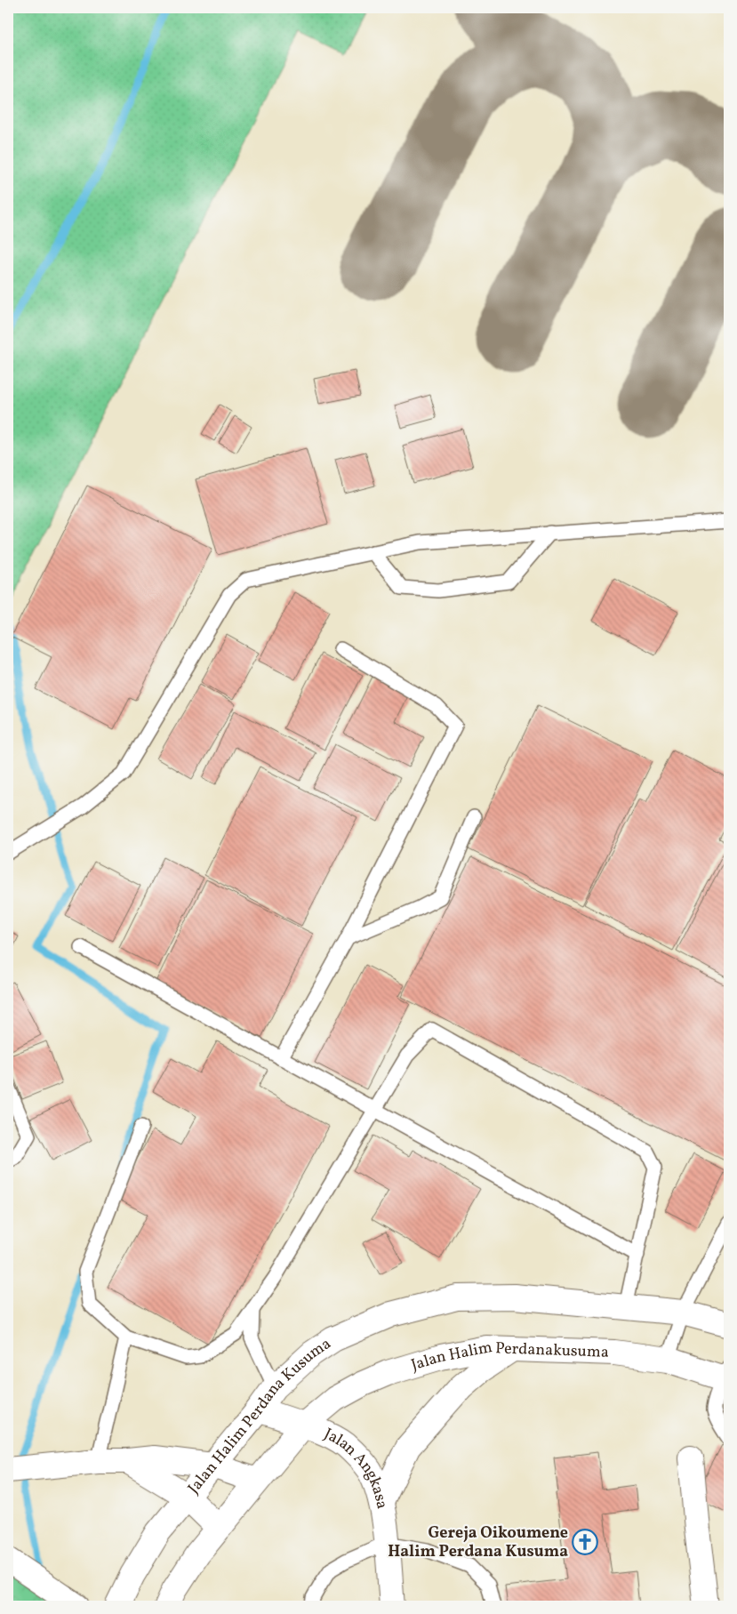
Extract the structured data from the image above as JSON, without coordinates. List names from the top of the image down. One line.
{"streets":{"street":["Jalan Halim Perdanakusuma","Jalan Halim Perdana Kusuma","Jalan Angkasa"]},"crossings":[["Jalan Halim Perdanakusuma","Jalan Angkasa"],["Jalan Halim Perdana Kusuma","Jalan Angkasa"]],"places":{"church":["Gereja Oikoumene Halim Perdana Kusuma"]}}
